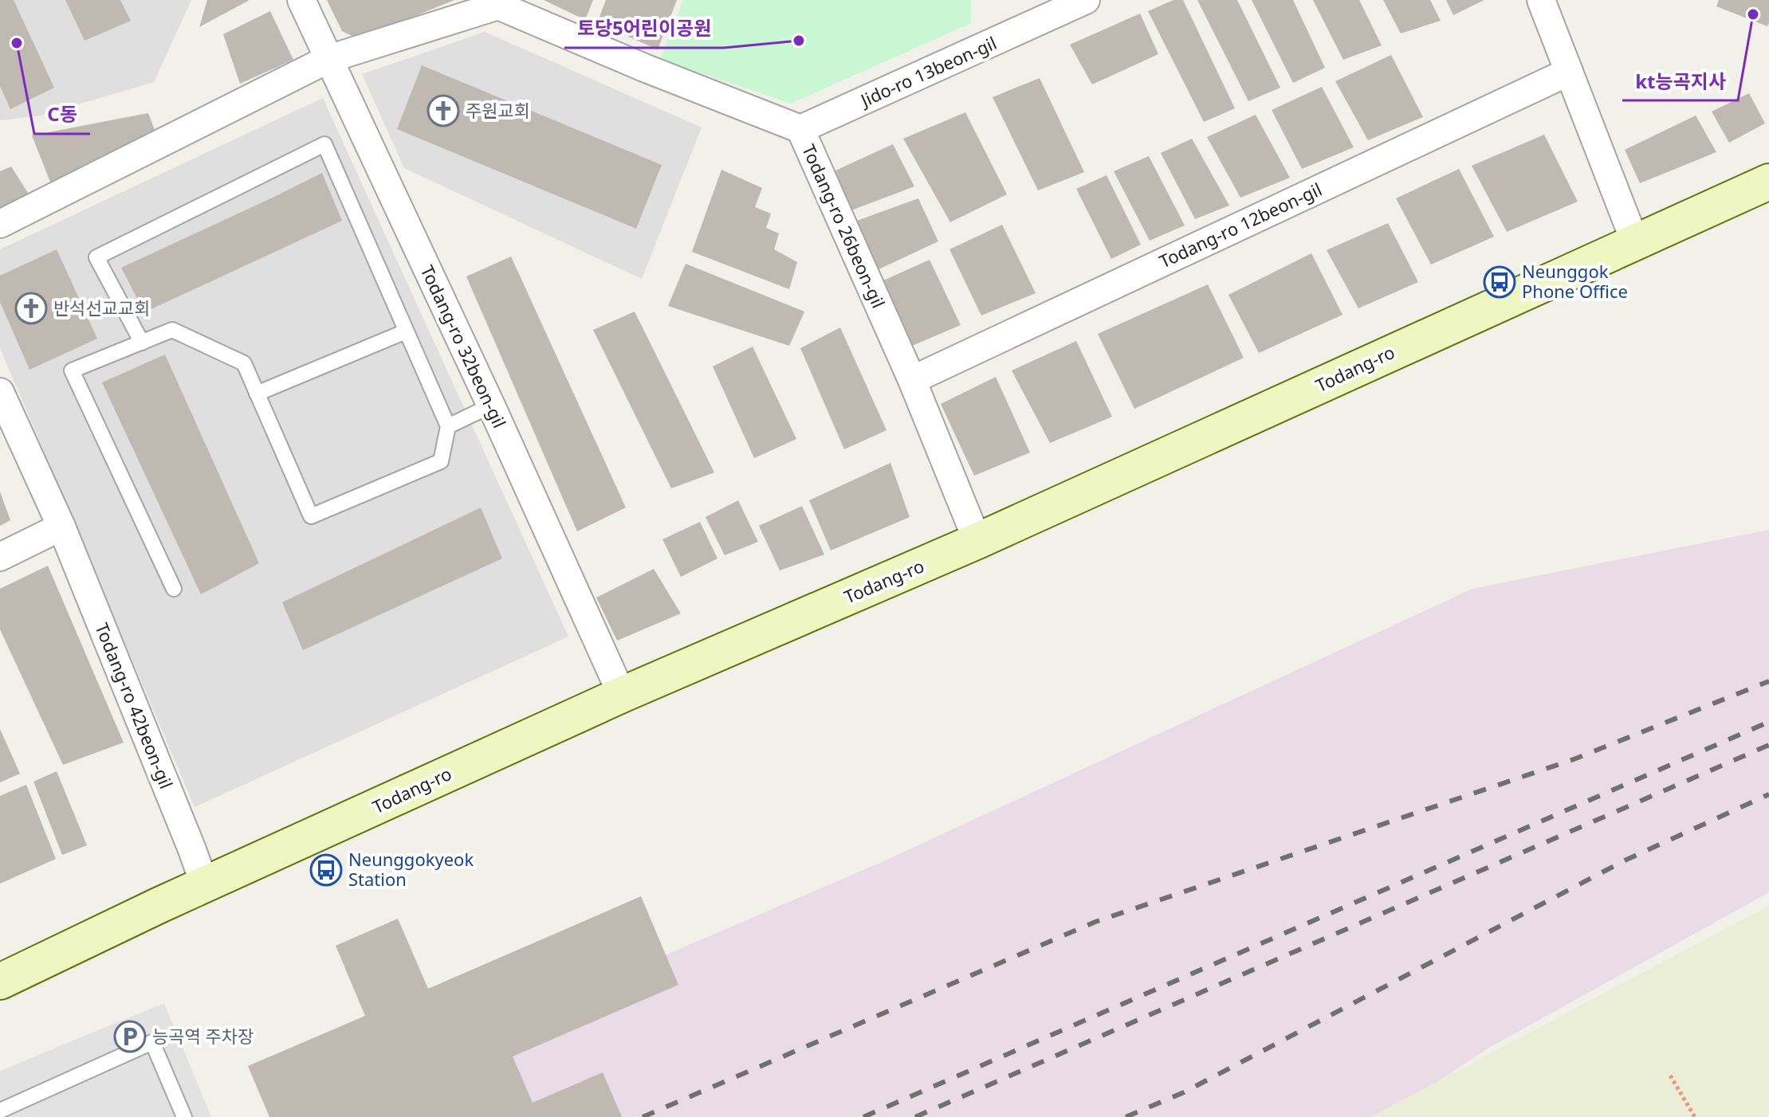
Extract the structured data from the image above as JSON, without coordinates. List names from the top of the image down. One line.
{"streets":{"main road":["Todang-ro"],"street":["Jido-ro 13beon-gil","Todang-ro 12beon-gil","Todang-ro 26beon-gil","Todang-ro 32beon-gil","Todang-ro 42beon-gil"]},"crossings":[["Jido-ro 13beon-gil","Todang-ro 26beon-gil"],["Todang-ro 12beon-gil","Todang-ro 26beon-gil"],["Todang-ro 26beon-gil","Todang-ro 32beon-gil"],["Todang-ro 26beon-gil","Todang-ro"],["Todang-ro 32beon-gil","Todang-ro"],["Todang-ro","Todang-ro 42beon-gil"]],"places":{"other":["kt능곡지사","토당5어린이공원","C동"],"church":["주원교회","반석선교교회"],"bus stop":["Neunggok Phone Office","Neunggokyeok Station"],"parking":["능곡역 주차장"]}}
